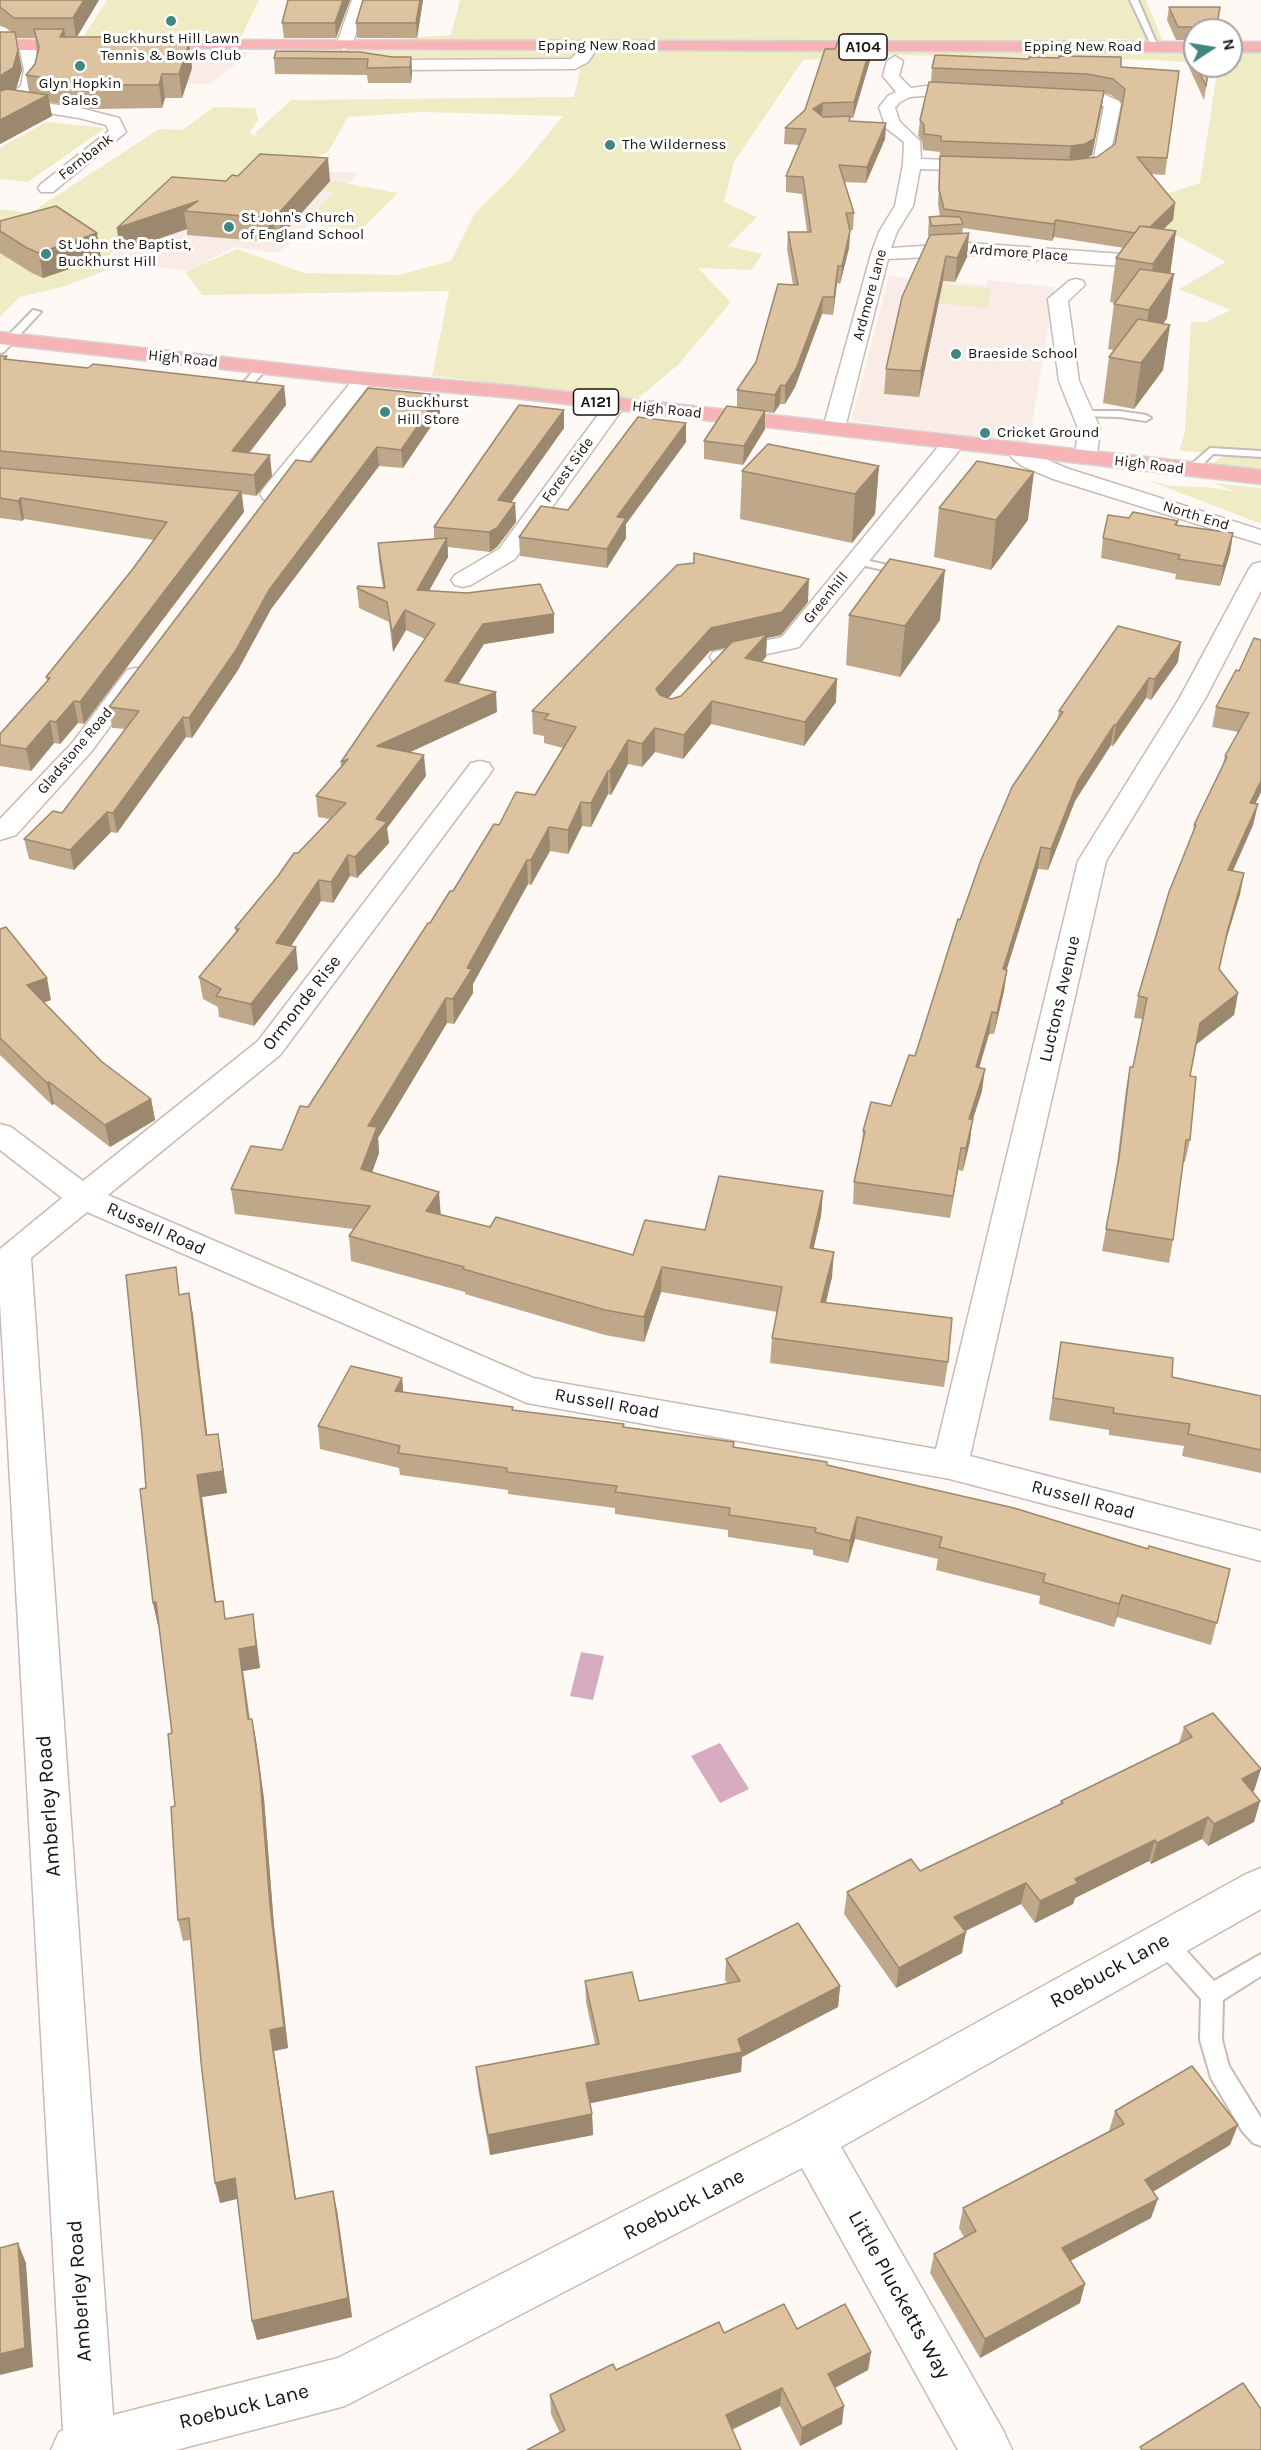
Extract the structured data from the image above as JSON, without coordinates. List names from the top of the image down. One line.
{"streets":{"main road":["Epping New Road","A104","High Road","A121"],"street":["Fernbank","Ardmore Place","Ardmore Lane","Forest Side","North End","Greenhill","Gladstone Road","Luctons Avenue","Ormonde Rise","Russell Road","Amberley Road","Roebuck Lane","Little Plucketts Way"]},"crossings":[["Ardmore Place","Ardmore Lane"],["Ardmore Lane","High Road"],["High Road","Forest Side"],["High Road","North End"],["High Road","Greenhill"],["Luctons Avenue","Russell Road"],["Ormonde Rise","Russell Road"],["Ormonde Rise","Amberley Road"],["Russell Road","Amberley Road"],["Amberley Road","Roebuck Lane"],["Roebuck Lane","Little Plucketts Way"]],"places":["Buckhurst Hill Lawn Tennis & Bowls Club","Glyn Hopkin Sales","The Wilderness","St John's Church of England School","St John the Baptist, Buckhurst Hill","Braeside School","Buckhurst Hill Store","Cricket Ground"],"north":"right"}
